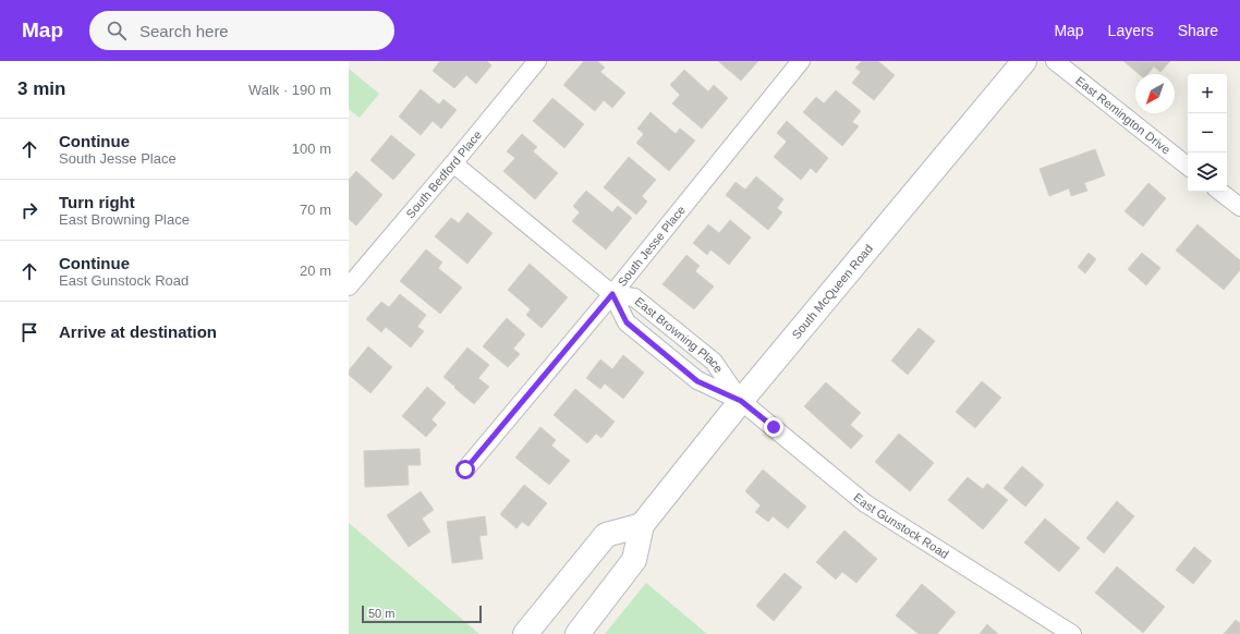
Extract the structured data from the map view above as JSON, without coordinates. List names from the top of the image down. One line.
{"streets":{"main road":["South McQueen Road"],"street":["East Remington Drive","South Bedford Place","South Jesse Place","East Browning Place","East Gunstock Road"]},"crossings":[["South Bedford Place","East Browning Place"],["South Jesse Place","East Browning Place"],["South McQueen Road","East Browning Place"],["South McQueen Road","East Gunstock Road"],["East Browning Place","East Gunstock Road"]],"scale_bar":"50 m","north":"bottom left","page":{"header":"Map","search":"Search here","nav":["Map","Layers","Share"],"heading":["3 min","Walk · 190 m"],"map_buttons":["+","−"],"list":[["Continue","South Jesse Place","100 m"],["Turn right","East Browning Place","70 m"],["Continue","East Gunstock Road","20 m"],"Arrive at destination"],"scale":"50 m"}}
